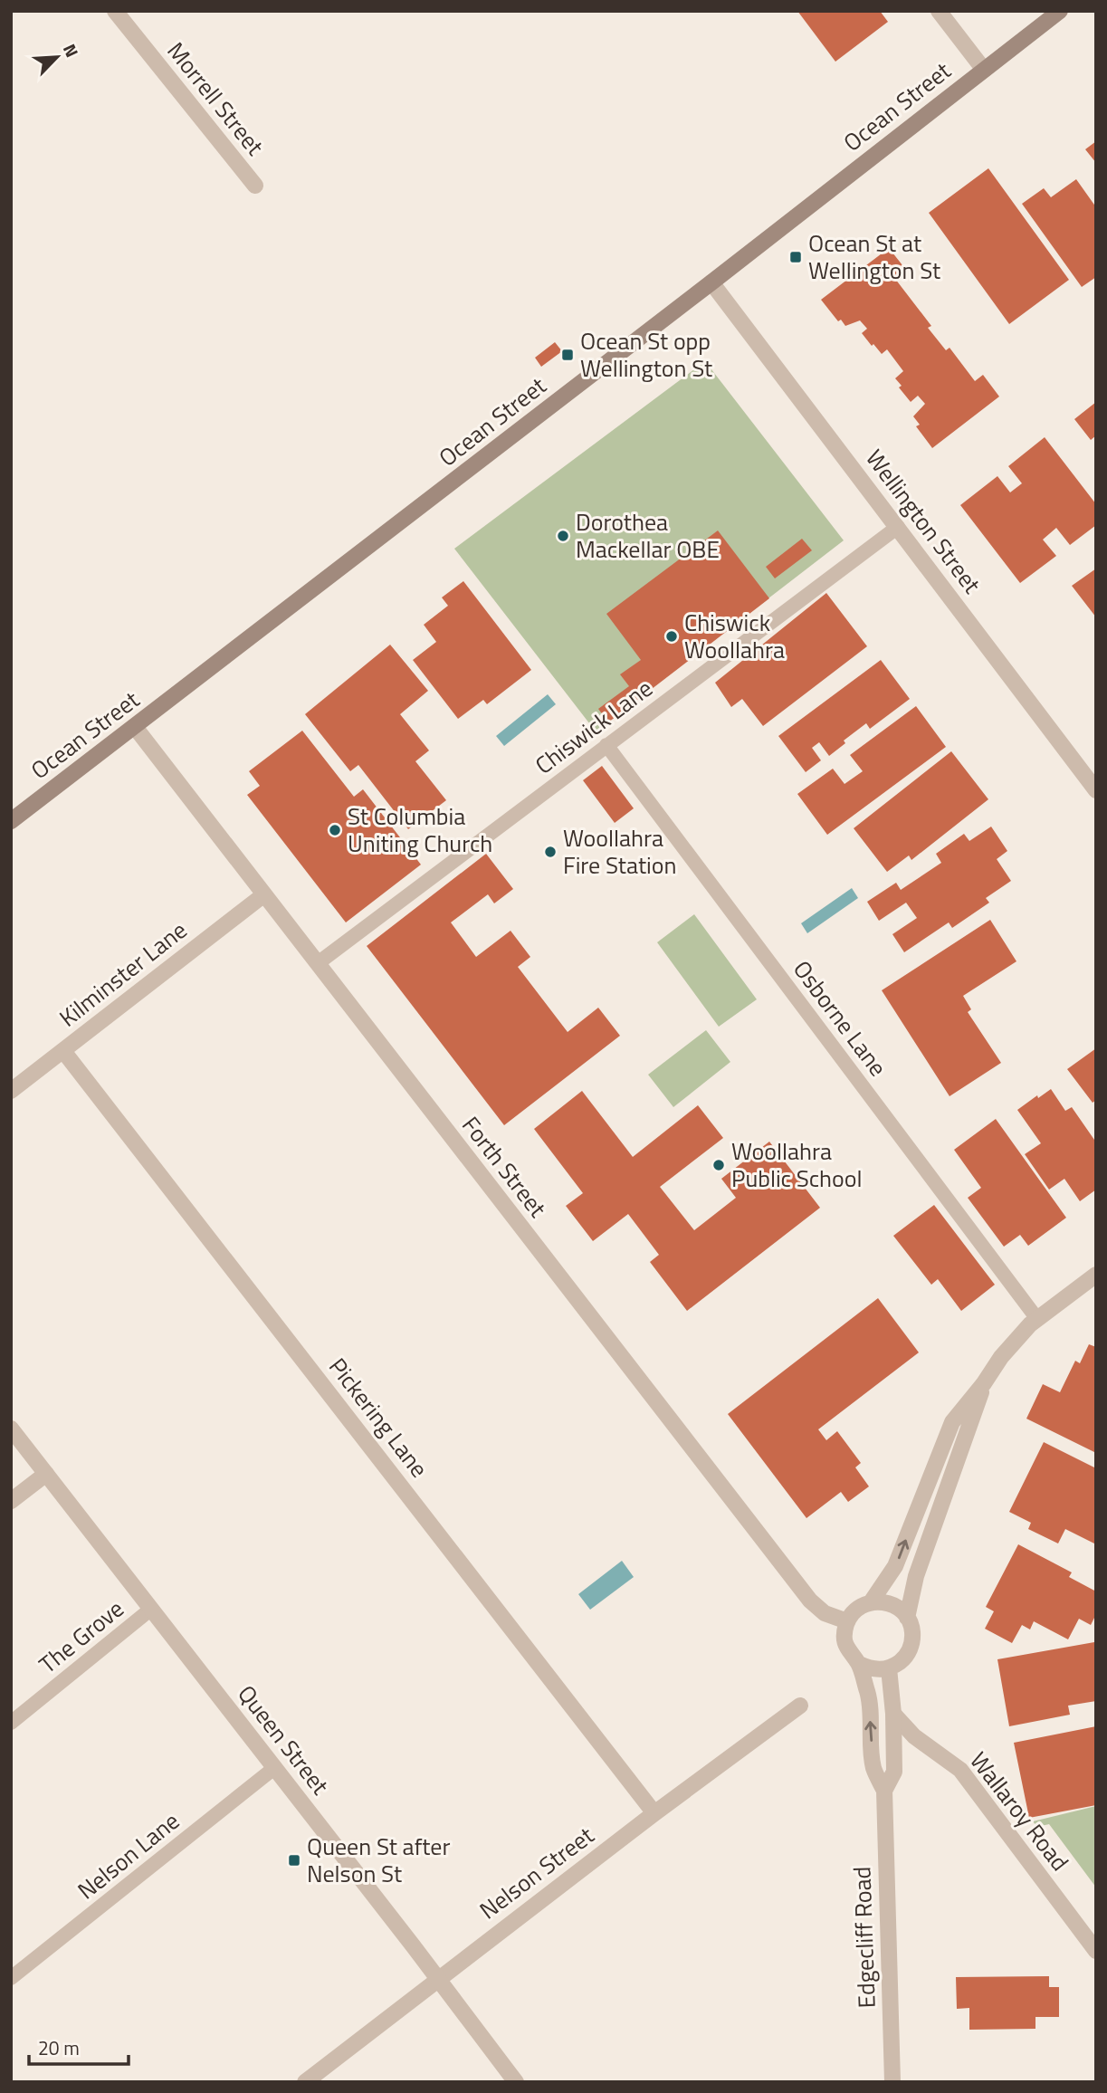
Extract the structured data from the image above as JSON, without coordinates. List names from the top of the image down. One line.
{"streets":{"main road":["Ocean Street"],"street":["Morrell Street","Wellington Street","Kilminster Lane","Forth Street","Pickering Lane","Queen Street","Wallaroy Road","Nelson Street","Edgecliff Road"],"lane":["Chiswick Lane","Osborne Lane","The Grove","Nelson Lane"]},"crossings":[["Ocean Street","Wellington Street"],["Ocean Street","Forth Street"],["Wellington Street","Chiswick Lane"],["Chiswick Lane","Osborne Lane"],["Chiswick Lane","Forth Street"],["Kilminster Lane","Forth Street"],["Kilminster Lane","Pickering Lane"],["Forth Street","Edgecliff Road"],["Pickering Lane","Nelson Street"],["The Grove","Queen Street"],["Queen Street","Nelson Lane"],["Queen Street","Nelson Street"],["Wallaroy Road","Edgecliff Road"]],"places":{"transit":["Ocean St at Wellington St","Ocean St opp Wellington St","Queen St after Nelson St"],"other":["Dorothea Mackellar OBE","Chiswick Woollahra","St Columbia Uniting Church","Woollahra Fire Station","Woollahra Public School"]},"scale_bar":"20 m","north":"top right"}
